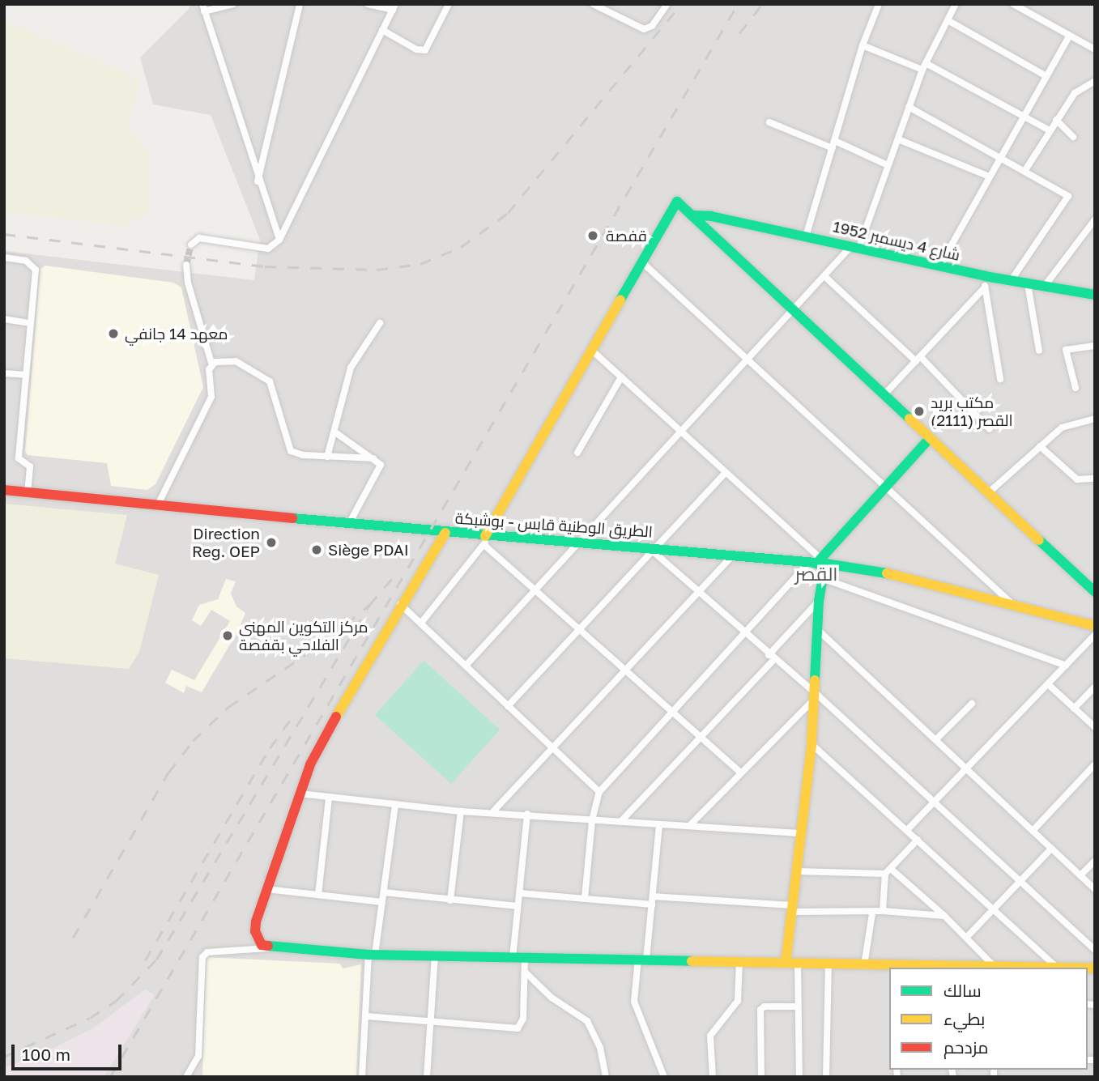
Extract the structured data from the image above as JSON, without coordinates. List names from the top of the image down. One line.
{"streets":{"street":["شارع 4 ديسمبر 1952","الطريق الوطنية قابس - بوشبكة"]},"districts":["القصر"],"places":["قفصة","معهد 14 جانفي","مكتب بريد القصر (2111)","Direction Reg. OEP","Siège PDAI","مركز التكوين المهني الفلاحي بقفصة"],"legend":["سالك","بطيء","مزدحم"],"scale_bar":"100 m"}
